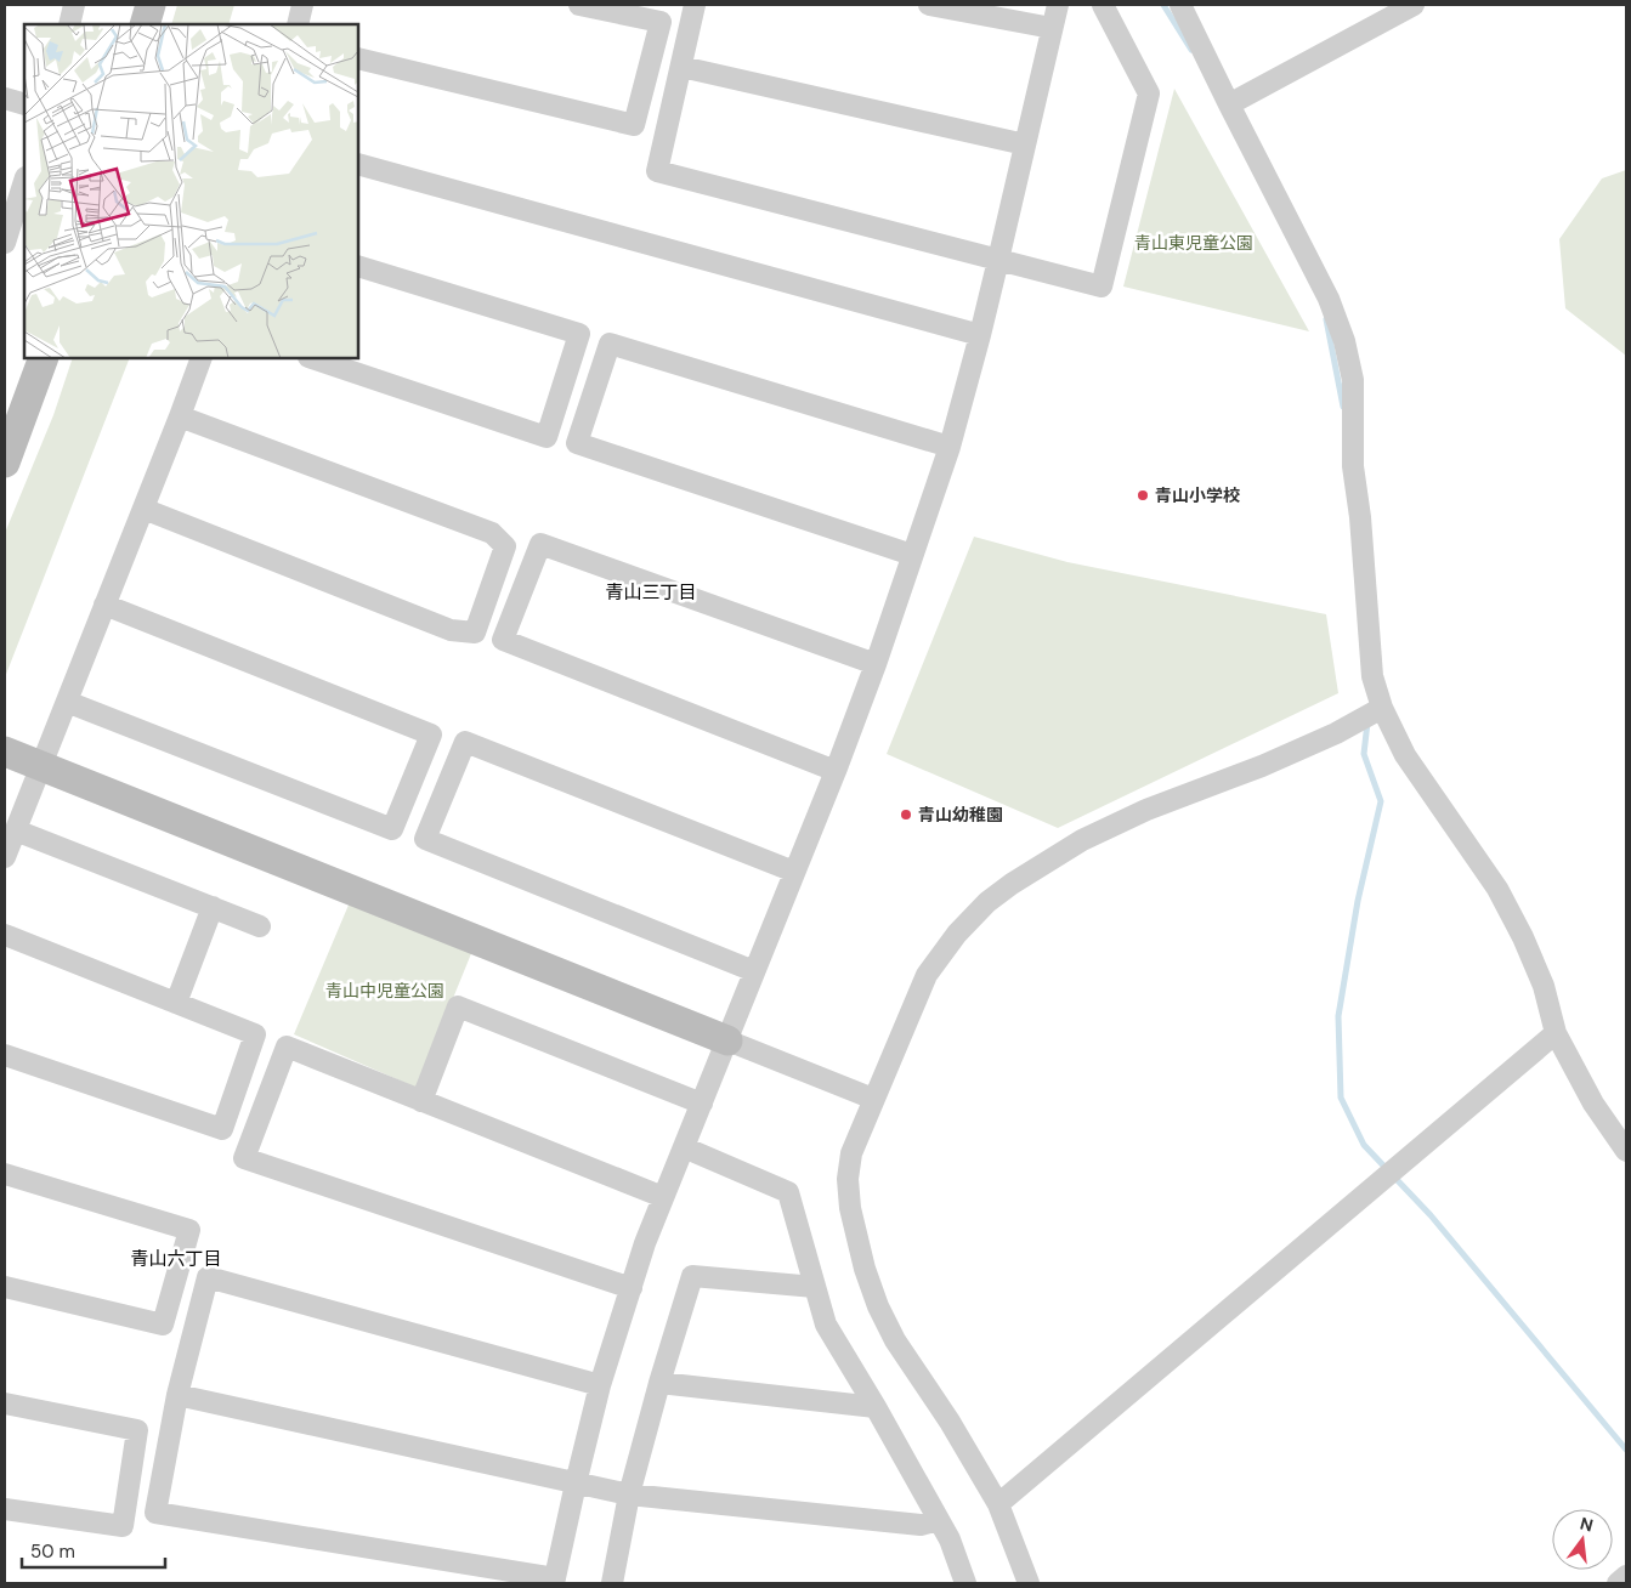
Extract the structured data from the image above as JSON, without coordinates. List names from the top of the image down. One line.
{"districts":["青山三丁目","青山六丁目"],"parks":["青山東児童公園","青山中児童公園"],"places":["青山小学校","青山幼稚園"],"scale_bar":"50 m","north":"top"}
